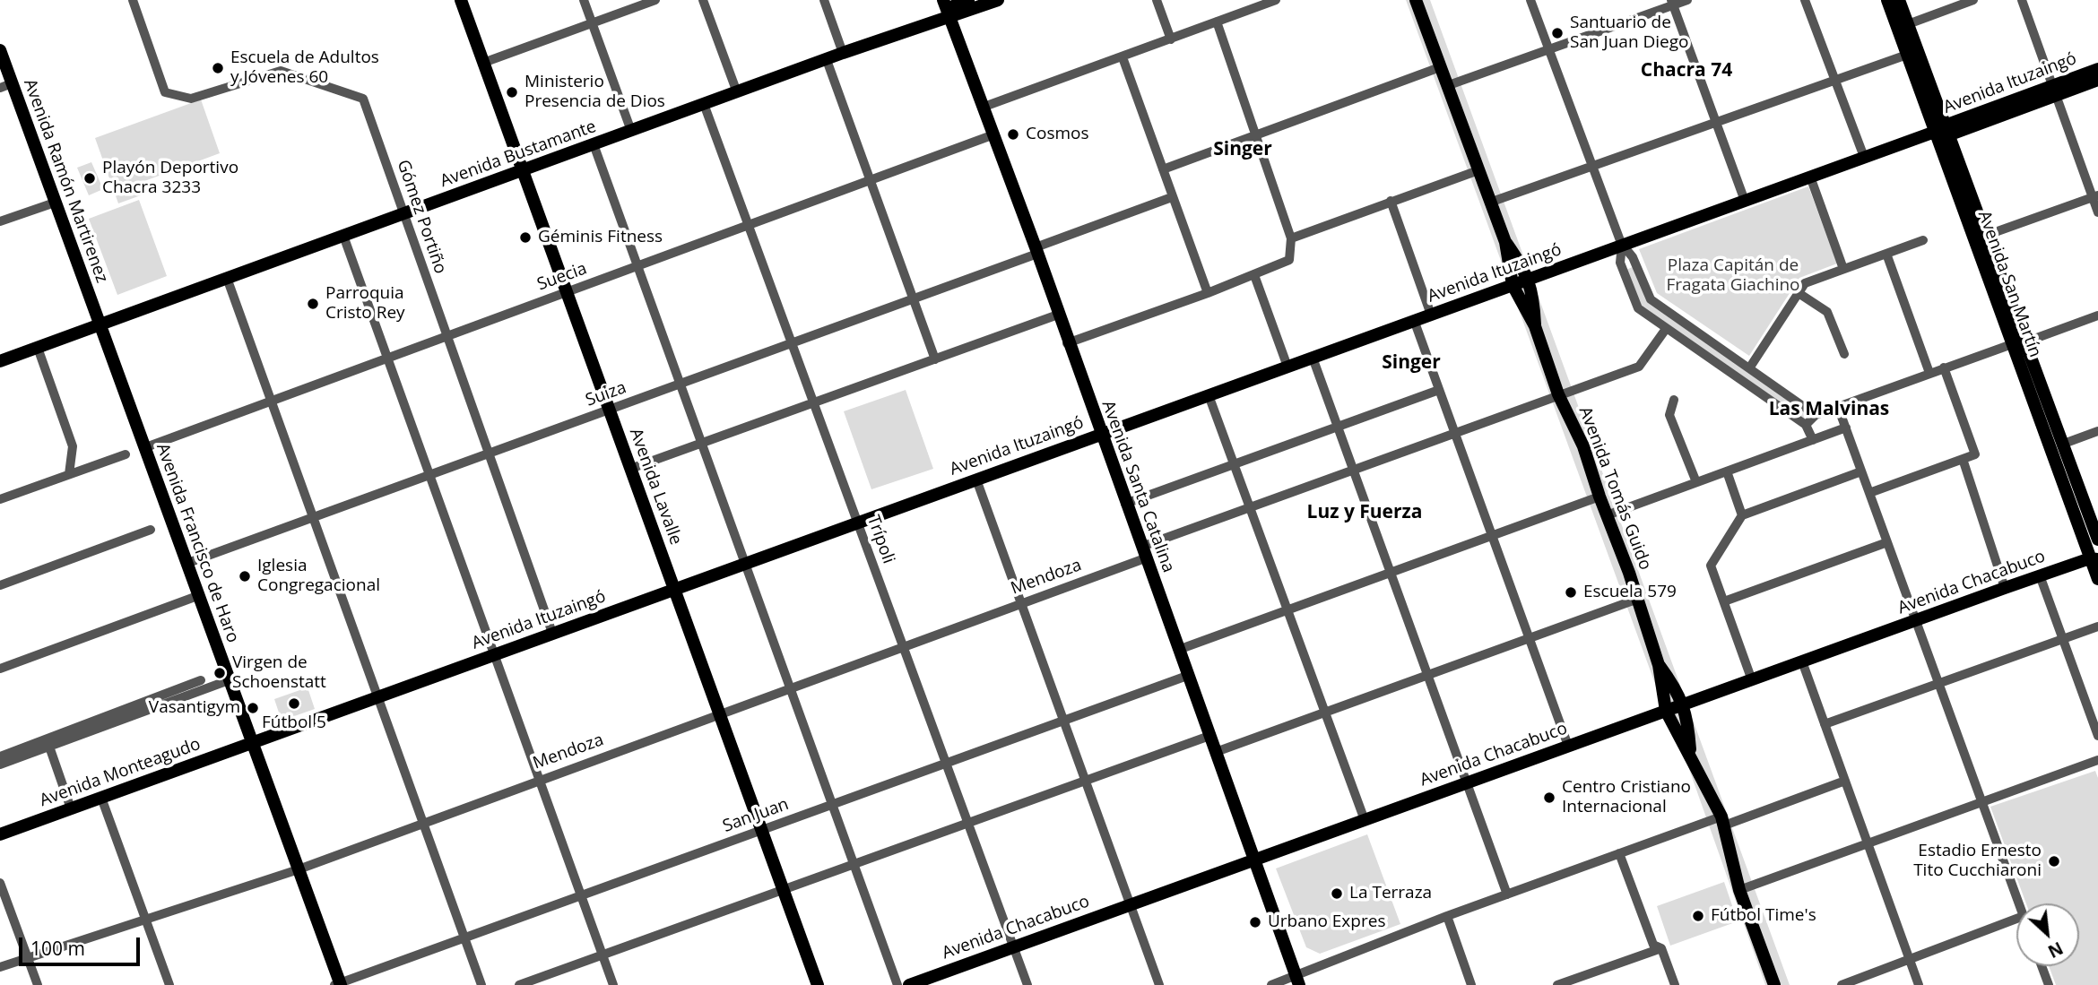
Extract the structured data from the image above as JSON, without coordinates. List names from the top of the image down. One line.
{"streets":{"main road":["Avenida Ituzaingó","Avenida Bustamante","Avenida Ramón Martirenez","Avenida San Martín","Avenida Lavalle","Avenida Santa Catalina","Avenida Tomás Guido","Avenida Francisco de Haro","Avenida Chacabuco","Avenida Monteagudo"],"street":["Gómez Portiño","Suecia","Suiza","Trípoli","Mendoza","San Juan"]},"crossings":[["Avenida Ituzaingó","Gómez Portiño"],["Avenida Ituzaingó","Avenida San Martín"],["Avenida Ituzaingó","Avenida Lavalle"],["Avenida Ituzaingó","Avenida Santa Catalina"],["Avenida Ituzaingó","Avenida Tomás Guido"],["Avenida Ituzaingó","Trípoli"],["Avenida Ituzaingó","Avenida Francisco de Haro"],["Avenida Ituzaingó","Avenida Monteagudo"],["Avenida Bustamante","Avenida Ramón Martirenez"],["Avenida Bustamante","Gómez Portiño"],["Avenida Bustamante","Avenida Lavalle"],["Avenida Bustamante","Avenida Santa Catalina"],["Avenida Bustamante","Trípoli"],["Avenida Bustamante","Avenida Francisco de Haro"],["Avenida Ramón Martirenez","Avenida Francisco de Haro"],["Gómez Portiño","Suecia"],["Gómez Portiño","Suiza"],["Suecia","Avenida Lavalle"],["Suecia","Avenida Santa Catalina"],["Suecia","Trípoli"],["Suecia","Avenida Francisco de Haro"],["Avenida San Martín","Avenida Chacabuco"],["Suiza","Avenida Lavalle"],["Suiza","Avenida Santa Catalina"],["Suiza","Trípoli"],["Suiza","Avenida Francisco de Haro"],["Avenida Lavalle","Mendoza"],["Avenida Lavalle","San Juan"],["Avenida Santa Catalina","Mendoza"],["Avenida Santa Catalina","Avenida Chacabuco"],["Avenida Santa Catalina","San Juan"],["Avenida Tomás Guido","Mendoza"],["Avenida Tomás Guido","Avenida Chacabuco"],["Trípoli","Mendoza"],["Trípoli","Avenida Chacabuco"],["Trípoli","San Juan"],["Avenida Francisco de Haro","Mendoza"],["Avenida Francisco de Haro","Avenida Monteagudo"],["Avenida Francisco de Haro","San Juan"]],"districts":["Chacra 74","Singer","Singer","Las Malvinas","Luz y Fuerza"],"parks":["Plaza Capitán de Fragata Giachino"],"places":["Santuario de San Juan Diego","Escuela de Adultos y Jóvenes 60","Ministerio Presencia de Dios","Cosmos","Playón Deportivo Chacra 3233","Géminis Fitness","Parroquia Cristo Rey","Iglesia Congregacional","Escuela 579","Virgen de Schoenstatt","Fútbol 5","Vasantigym","Centro Cristiano Internacional","Estadio Ernesto Tito Cucchiaroni","La Terraza","Fútbol Time's","Urbano Expres"],"scale_bar":"100 m","north":"bottom right"}
